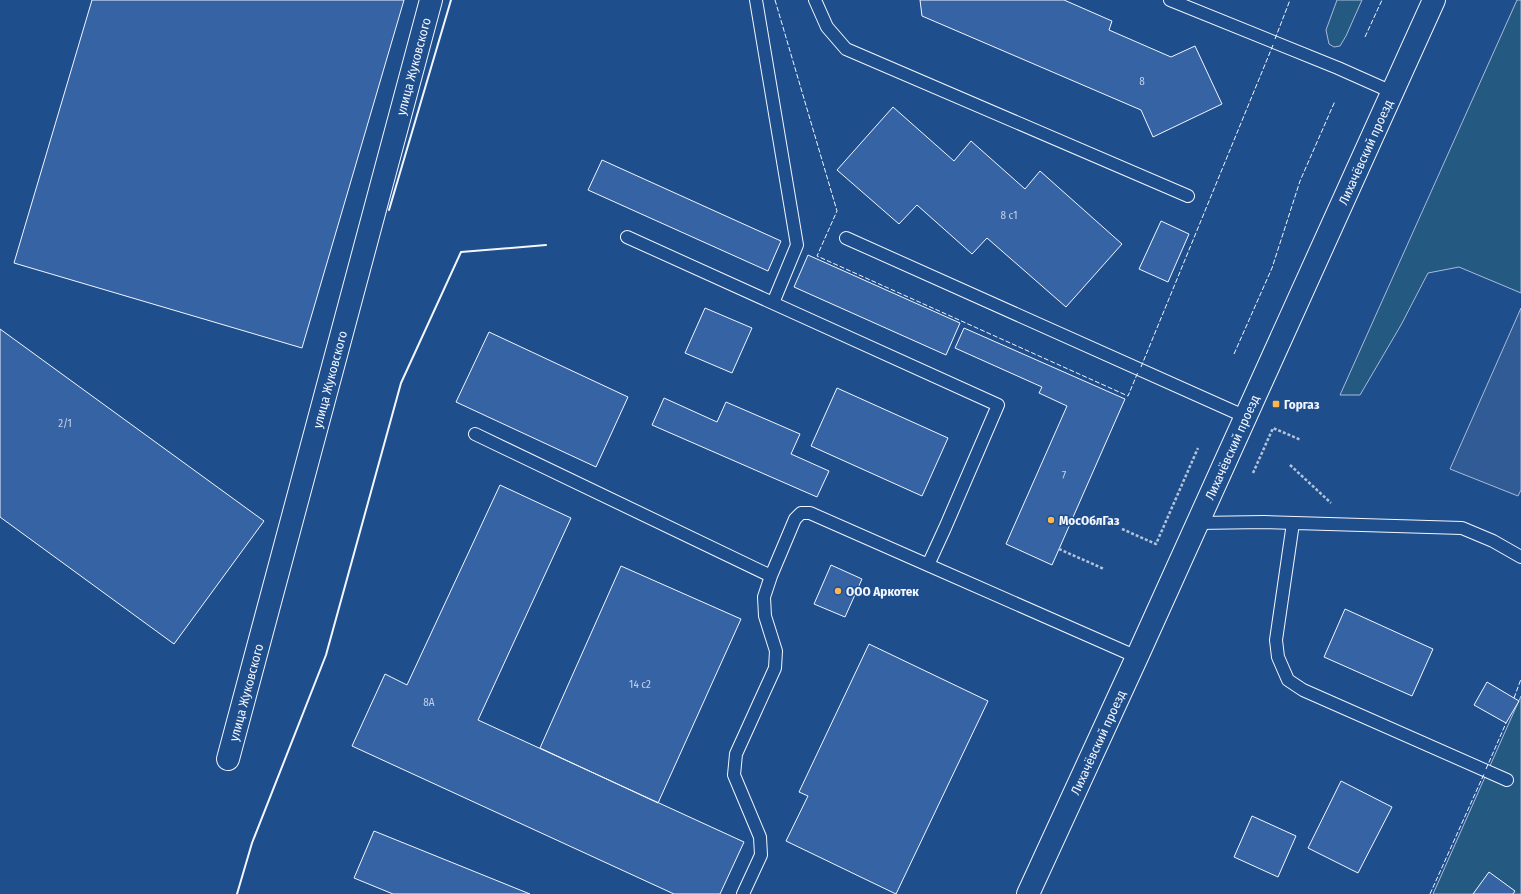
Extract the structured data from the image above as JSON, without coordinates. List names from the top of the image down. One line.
{"streets":{"main road":["улица Жуковского","Лихачёвский проезд"]},"places":{"transit":["Горгаз"],"other":["МосОблГаз","ООО Аркотек"]},"house_numbers":["8","8 с1","2/1","7","14 с2","8А"]}
